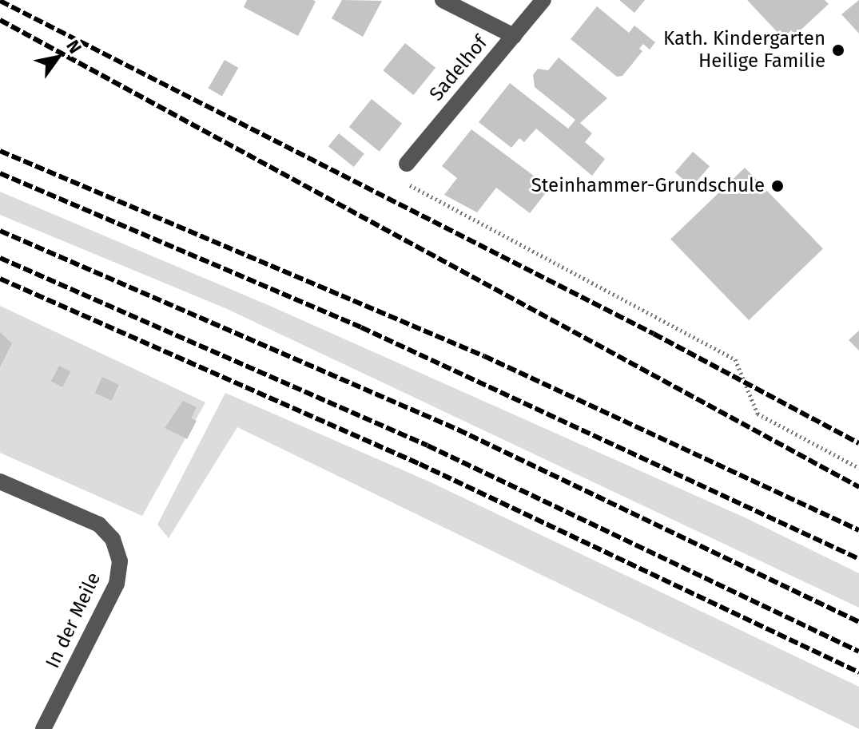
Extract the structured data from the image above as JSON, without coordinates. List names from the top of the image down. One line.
{"streets":{"street":["Sadelhof","In der Meile"]},"places":["Kath. Kindergarten Heilige Familie","Steinhammer-Grundschule"],"north":"top right"}
